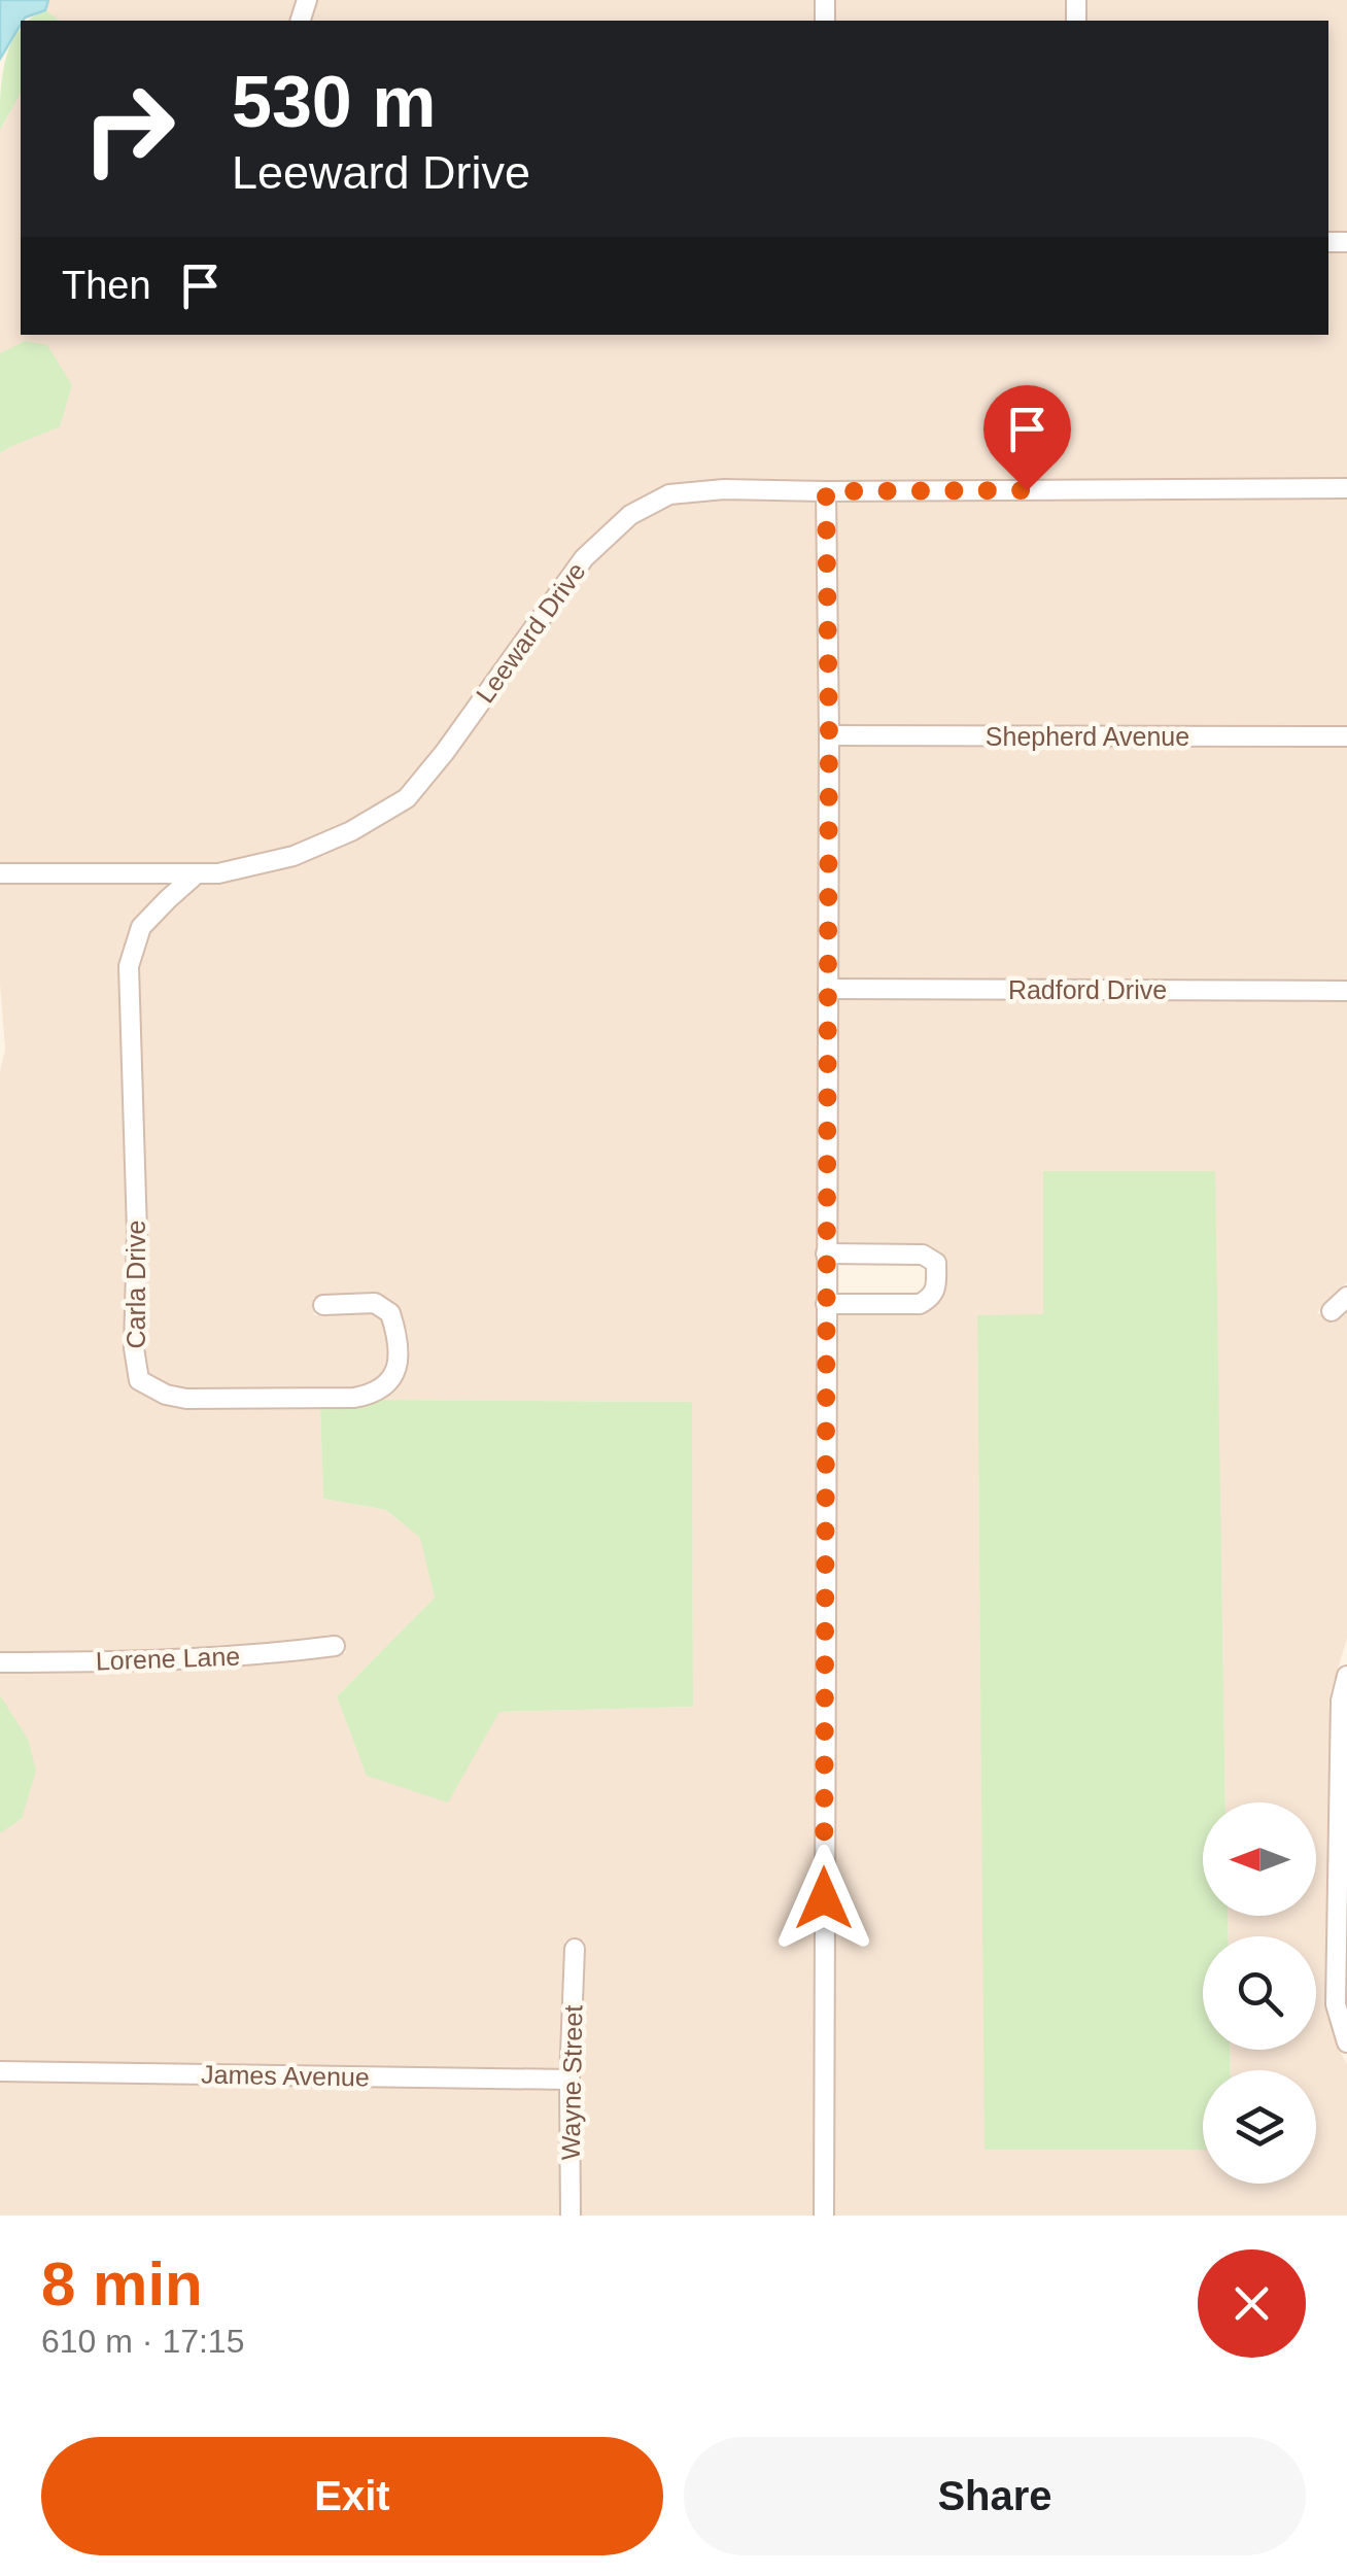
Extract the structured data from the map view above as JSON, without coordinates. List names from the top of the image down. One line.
{"streets":{"street":["Leeward Drive","Shepherd Avenue","Radford Drive","Carla Drive","Lorene Lane","James Avenue","Wayne Street"]},"crossings":[["Leeward Drive","Carla Drive"],["James Avenue","Wayne Street"]],"north":"left","page":{"turn":["530 m","Leeward Drive"],"then":"Then","heading":["8 min","610 m · 17:15"],"buttons":["Exit","Share"]}}
